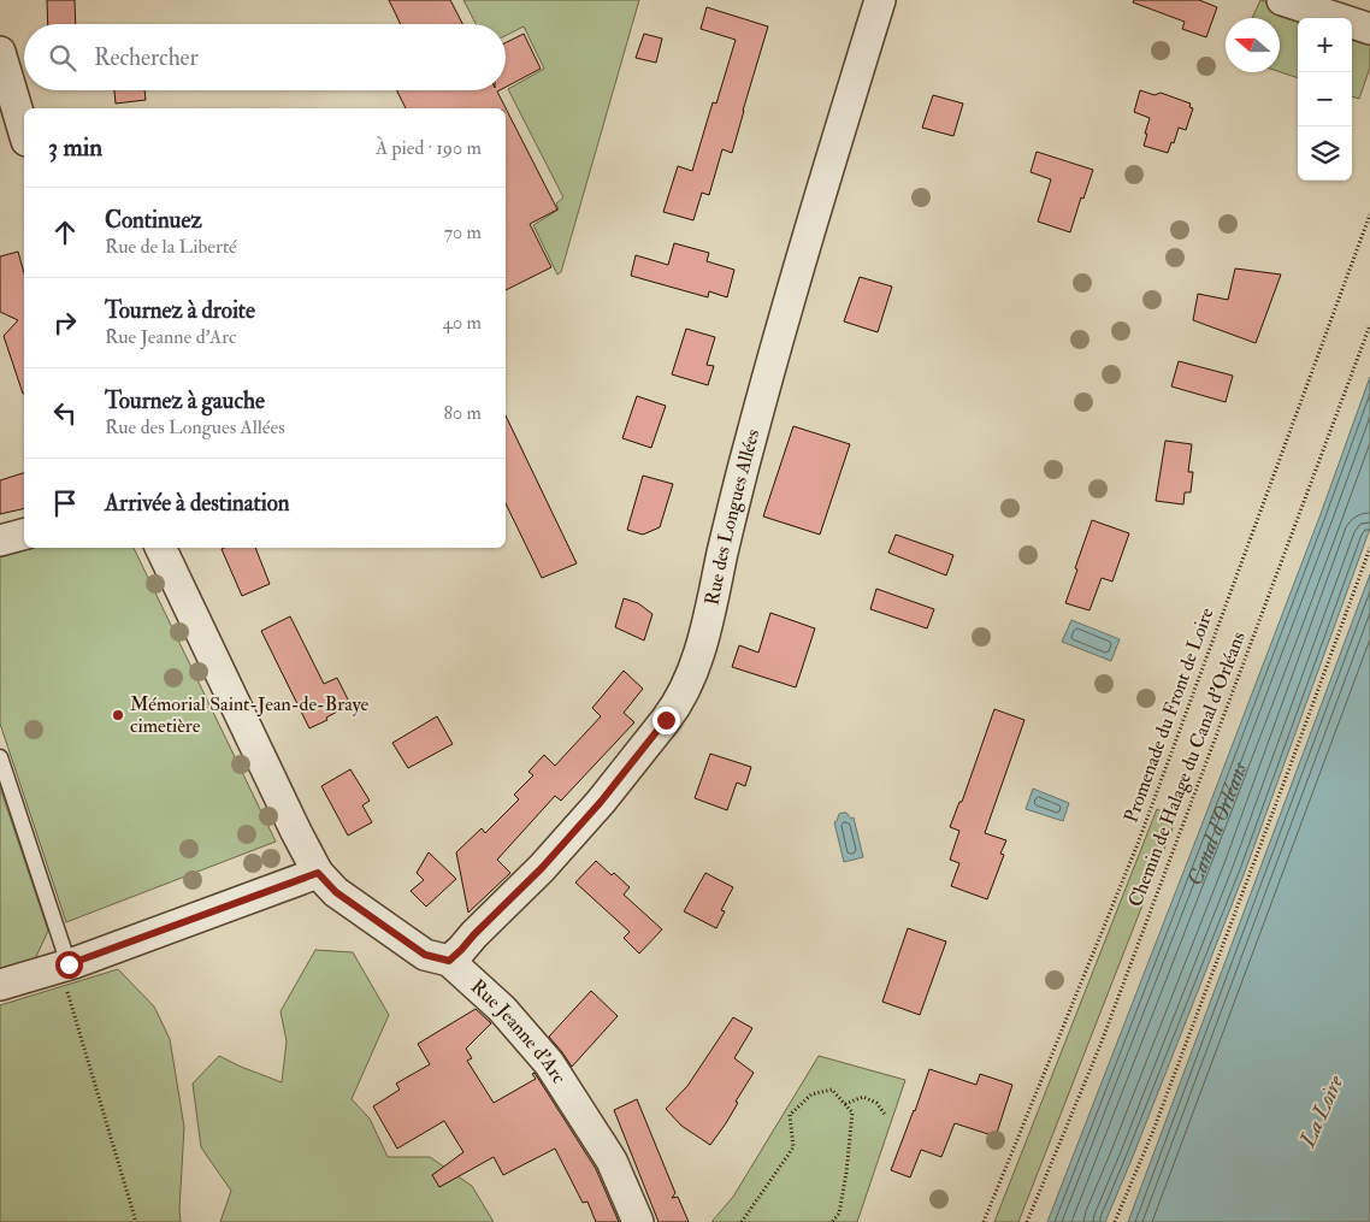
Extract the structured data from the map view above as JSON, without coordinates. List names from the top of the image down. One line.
{"streets":{"street":["Rue des Longues Allées","Rue Jeanne d'Arc"],"path":["Promenade du Front de Loire","Chemin de Halage du Canal d'Orléans"]},"crossings":[["Rue des Longues Allées","Rue Jeanne d'Arc"]],"water":["Canal d'Orléans","La Loire"],"places":["Mémorial Saint-Jean-de-Braye cimetière"],"north":"left","page":{"map_buttons":["+","−"],"search":"Rechercher","heading":["3 min","À pied · 190 m"],"list":[["Continuez","Rue de la Liberté","70 m"],["Tournez à droite","Rue Jeanne d'Arc","40 m"],["Tournez à gauche","Rue des Longues Allées","80 m"],"Arrivée à destination"]}}
